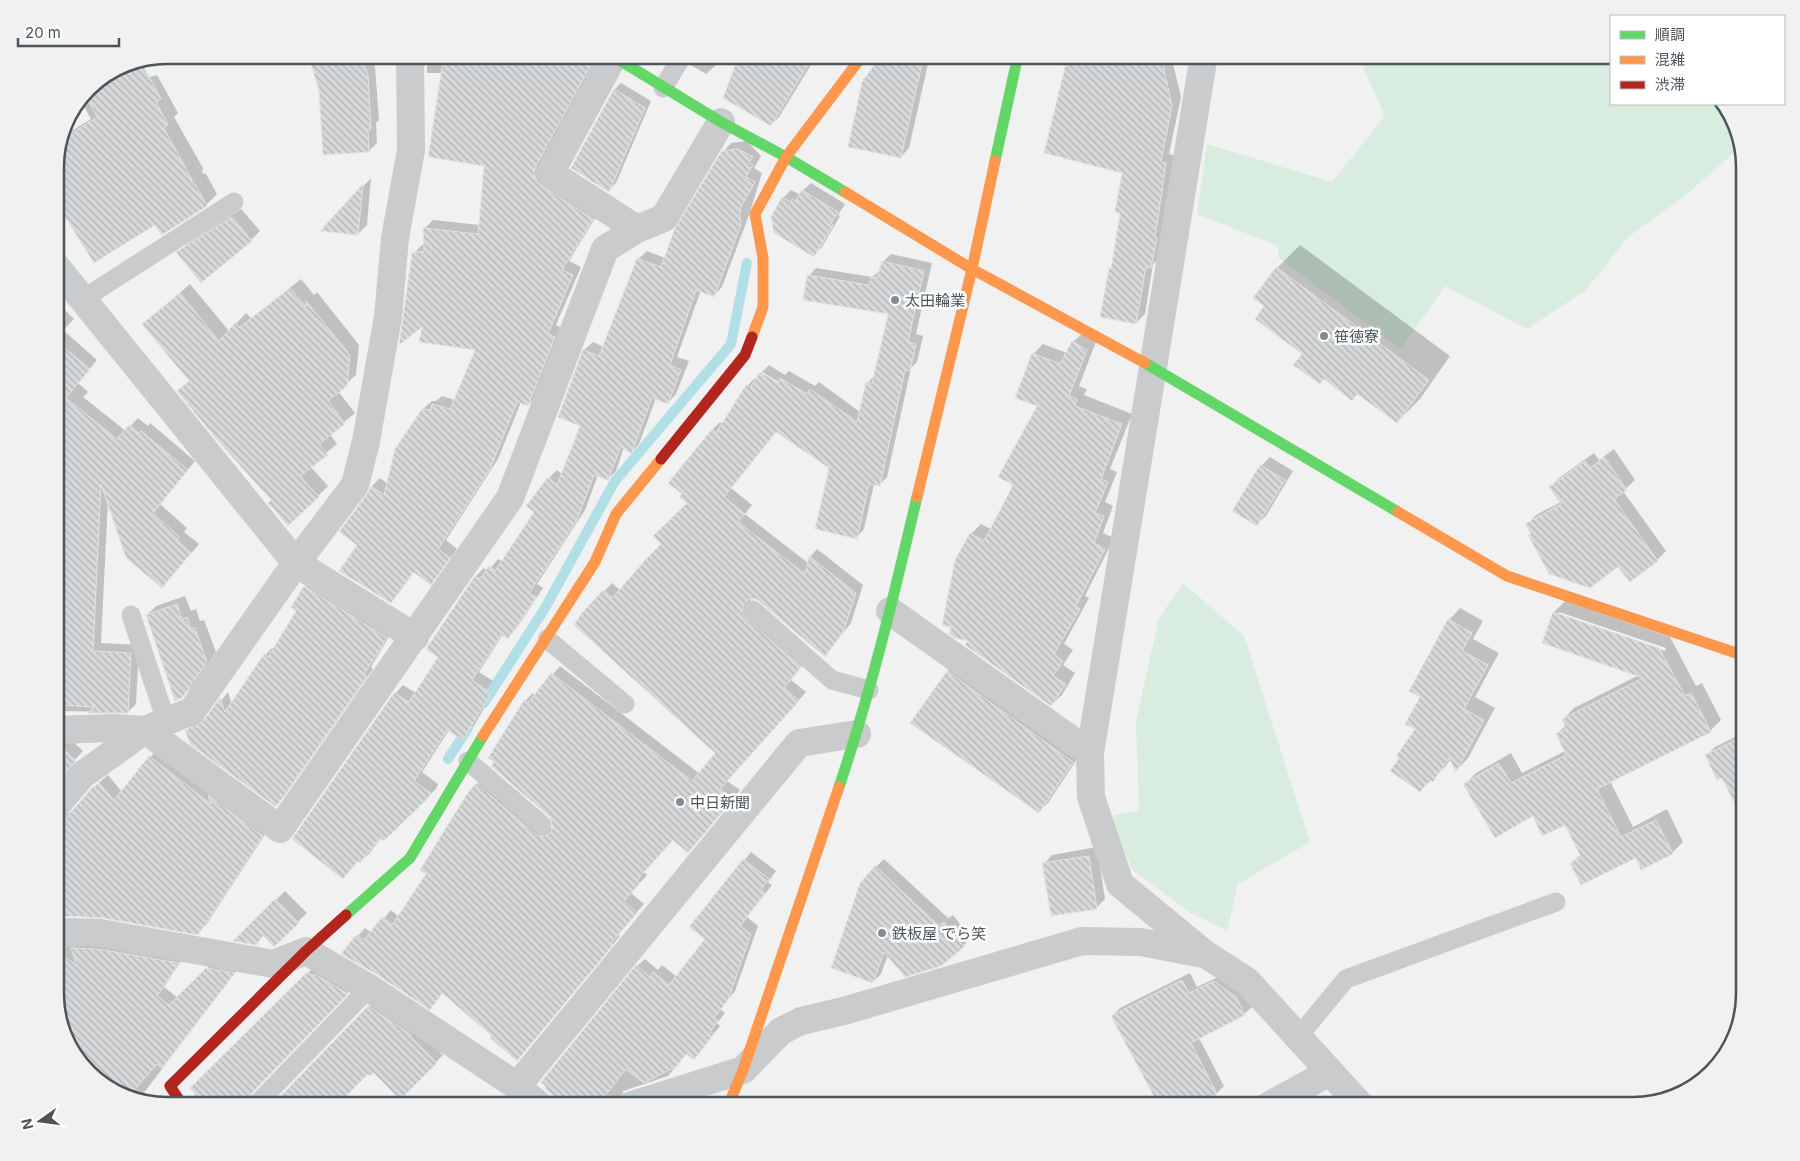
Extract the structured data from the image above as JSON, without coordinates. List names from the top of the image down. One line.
{"places":["太田輪業","笹徳寮","中日新聞","鉄板屋 でら笑"],"legend":["順調","混雑","渋滞"],"scale_bar":"20 m","north":"left"}
